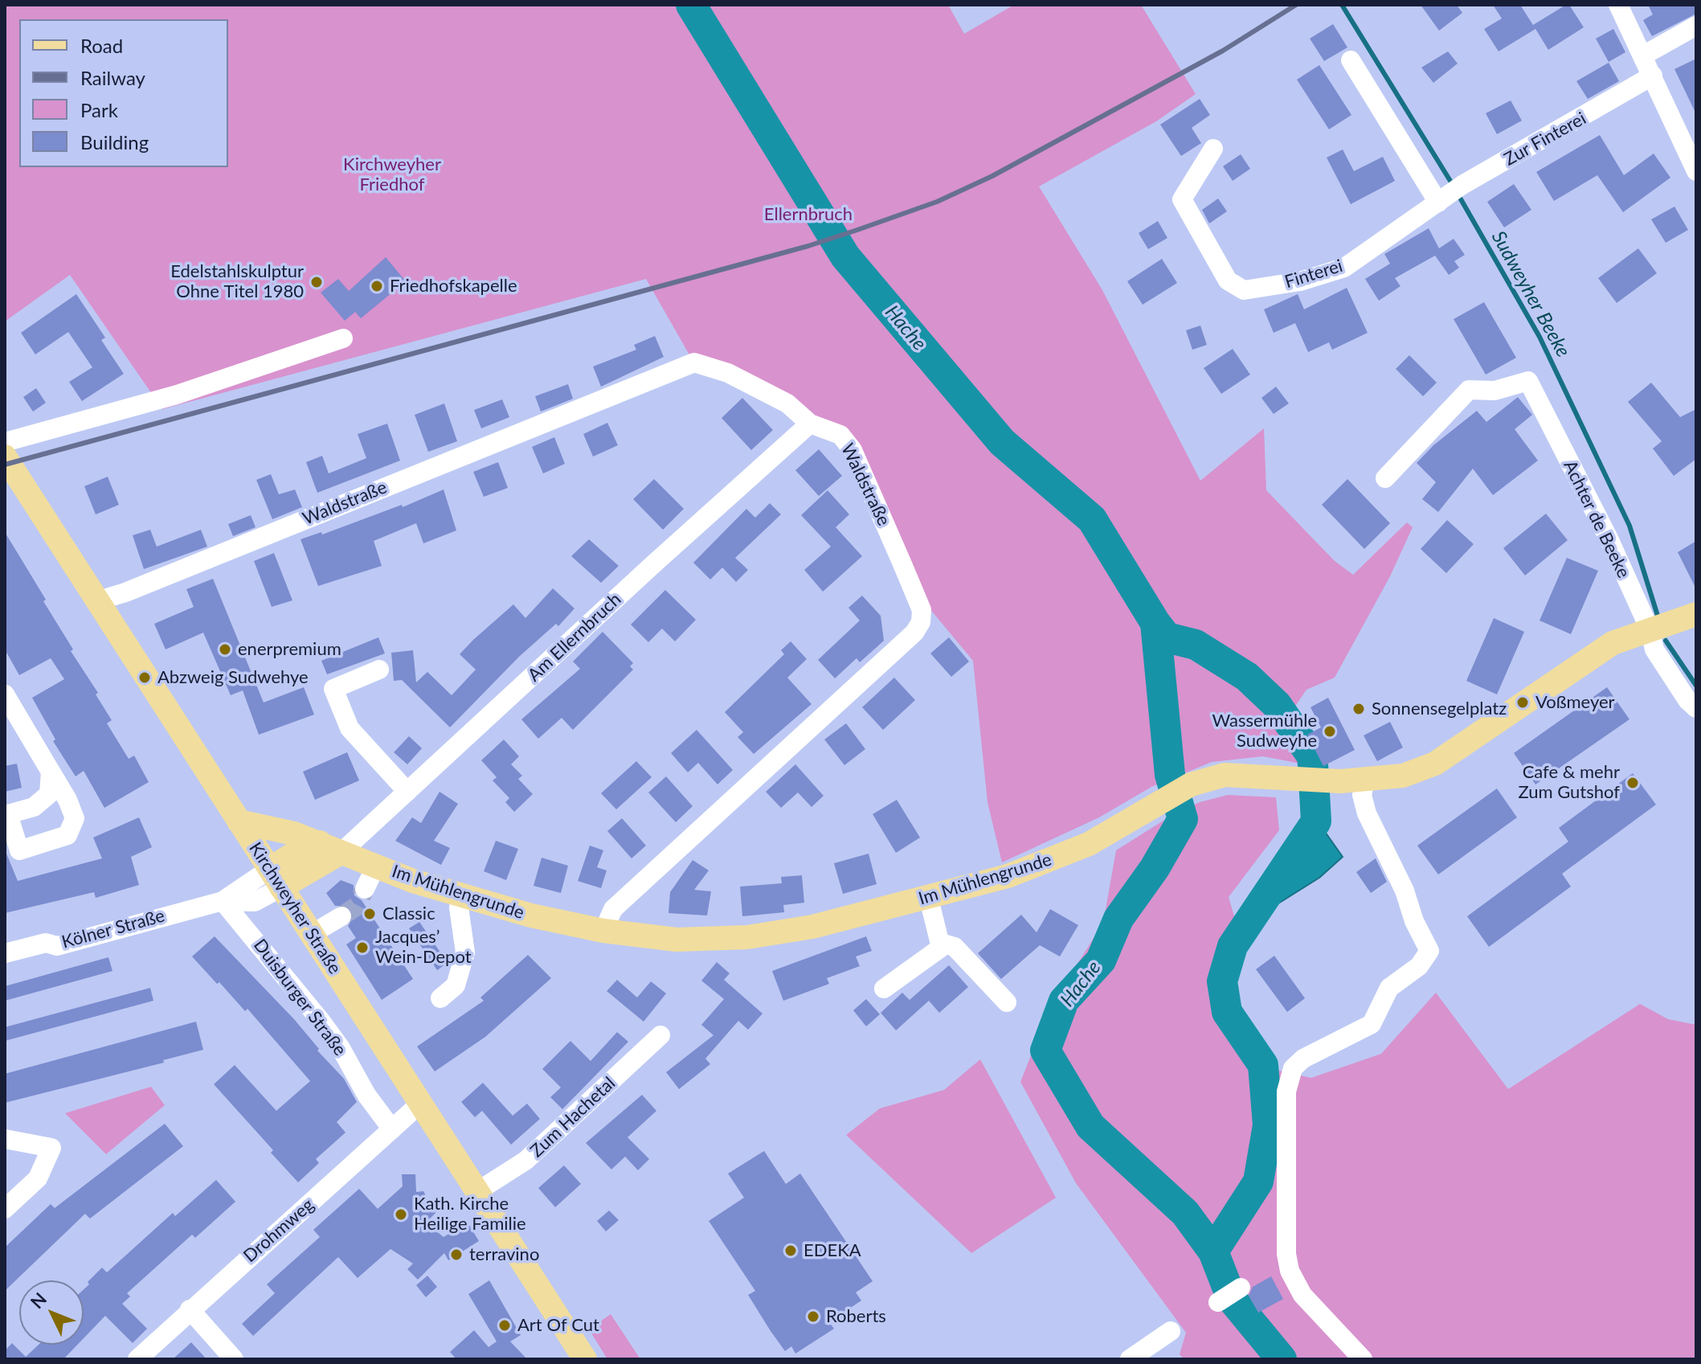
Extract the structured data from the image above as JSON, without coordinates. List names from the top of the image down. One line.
{"streets":{"main road":["Im Mühlengrunde","Kirchweyher Straße"],"street":["Zur Finterei","Finterei","Waldstraße","Achter de Beeke","Am Ellernbruch","Kölner Straße","Duisburger Straße","Zum Hachetal","Drohmweg"]},"crossings":[["Zur Finterei","Finterei"],["Waldstraße","Am Ellernbruch"],["Waldstraße","Im Mühlengrunde"],["Waldstraße","Kirchweyher Straße"],["Achter de Beeke","Im Mühlengrunde"],["Am Ellernbruch","Im Mühlengrunde"],["Im Mühlengrunde","Kirchweyher Straße"],["Kirchweyher Straße","Kölner Straße"],["Kirchweyher Straße","Zum Hachetal"],["Kirchweyher Straße","Drohmweg"],["Kölner Straße","Duisburger Straße"],["Duisburger Straße","Drohmweg"]],"water":["Sudweyher Beeke","Hache"],"parks":["Kirchweyher Friedhof","Ellernbruch"],"places":["Edelstahlskulptur Ohne Titel 1980","Friedhofskapelle","enerpremium","Abzweig Sudwehye","Voßmeyer","Sonnensegelplatz","Wassermühle Sudweyhe","Cafe & mehr Zum Gutshof","Classic","Jacques’ Wein-Depot","Kath. Kirche Heilige Familie","EDEKA","terravino","Roberts","Art Of Cut"],"legend":["Road","Railway","Park","Building"],"north":"top left"}
